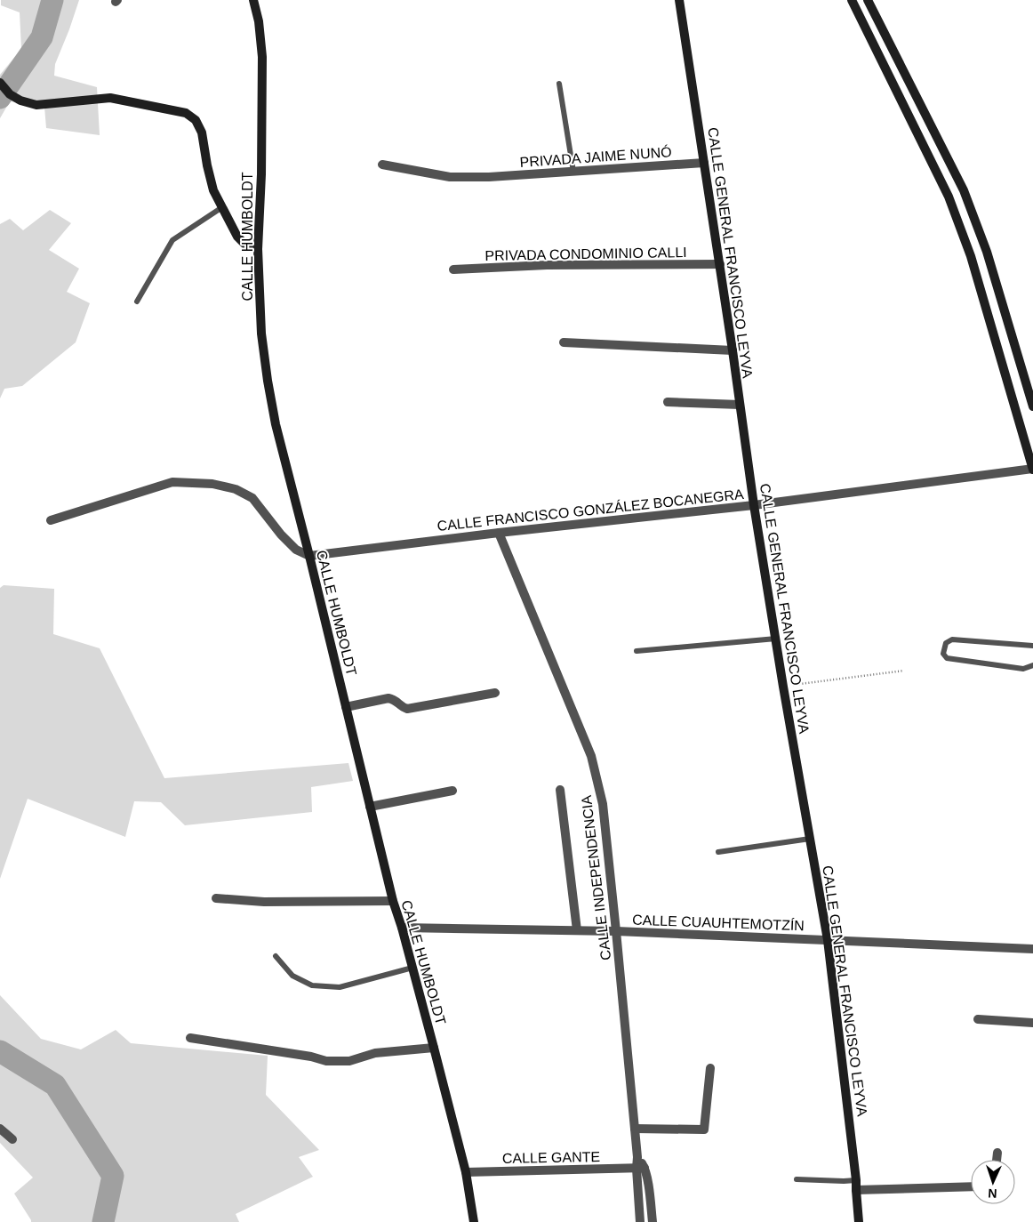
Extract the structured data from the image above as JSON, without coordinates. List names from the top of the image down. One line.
{"streets":{"street":["PRIVADA JAIME NUNÓ","CALLE HUMBOLDT","CALLE GENERAL FRANCISCO LEYVA","PRIVADA CONDOMINIO CALLI","CALLE FRANCISCO GONZÁLEZ BOCANEGRA","CALLE INDEPENDENCIA","CALLE CUAUHTEMOTZÍN","CALLE GANTE"]},"crossings":[["PRIVADA JAIME NUNÓ","CALLE GENERAL FRANCISCO LEYVA"],["CALLE HUMBOLDT","CALLE FRANCISCO GONZÁLEZ BOCANEGRA"],["CALLE HUMBOLDT","CALLE CUAUHTEMOTZÍN"],["CALLE HUMBOLDT","CALLE GANTE"],["CALLE GENERAL FRANCISCO LEYVA","PRIVADA CONDOMINIO CALLI"],["CALLE GENERAL FRANCISCO LEYVA","CALLE FRANCISCO GONZÁLEZ BOCANEGRA"],["CALLE GENERAL FRANCISCO LEYVA","CALLE CUAUHTEMOTZÍN"],["CALLE FRANCISCO GONZÁLEZ BOCANEGRA","CALLE INDEPENDENCIA"],["CALLE INDEPENDENCIA","CALLE CUAUHTEMOTZÍN"],["CALLE INDEPENDENCIA","CALLE GANTE"]],"north":"bottom"}
